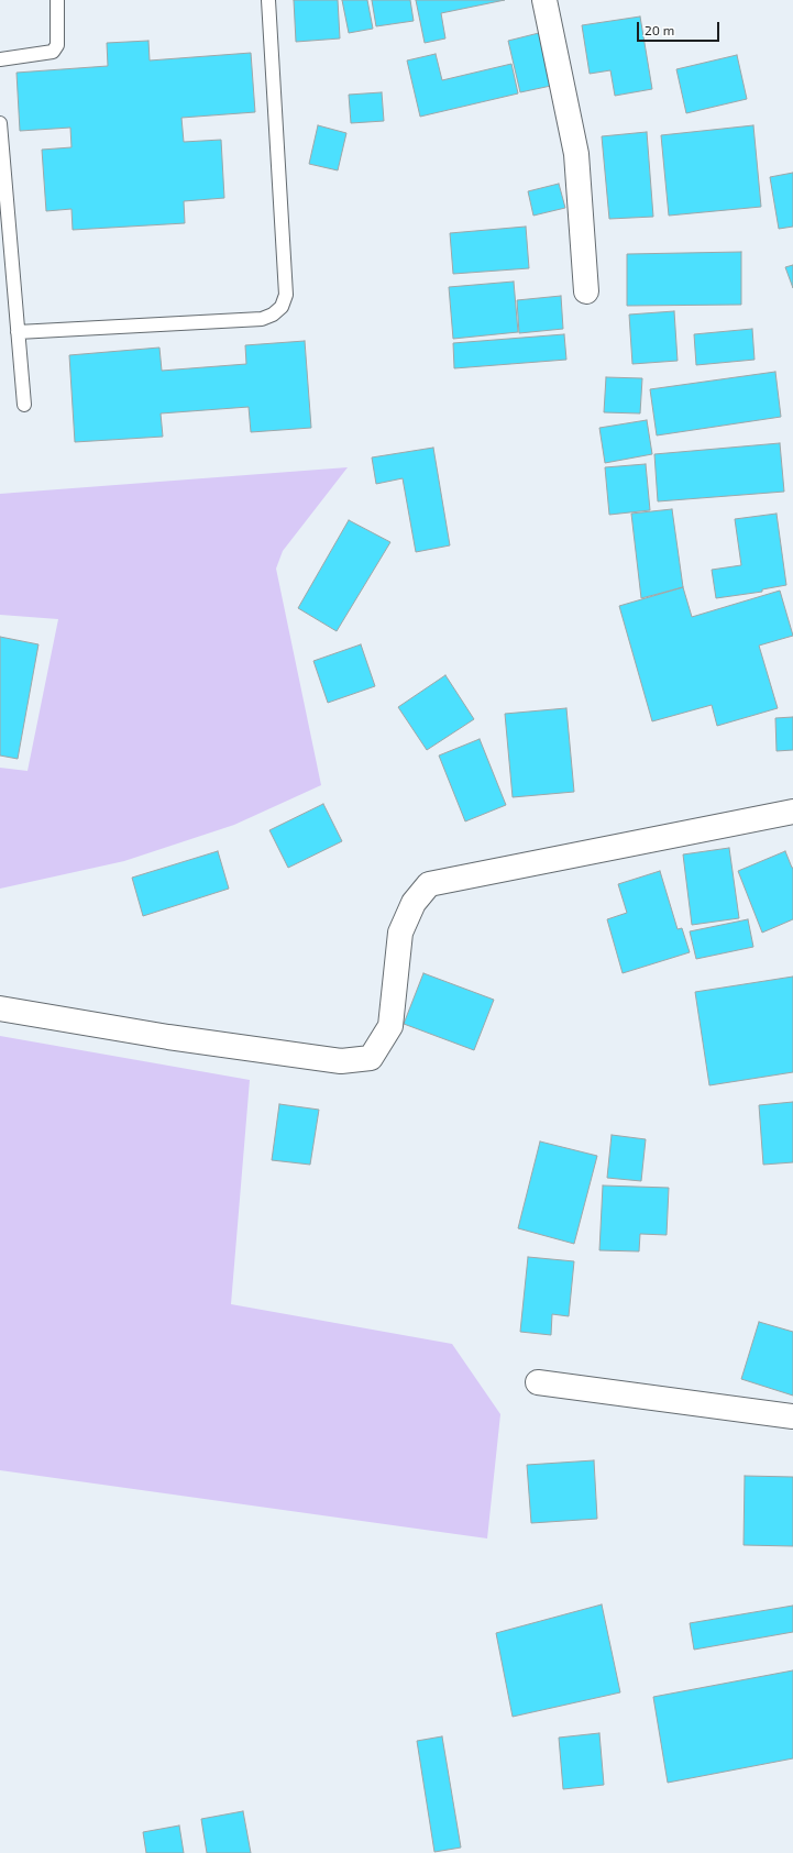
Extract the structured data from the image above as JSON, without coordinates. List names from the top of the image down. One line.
{"scale_bar":"20 m"}
